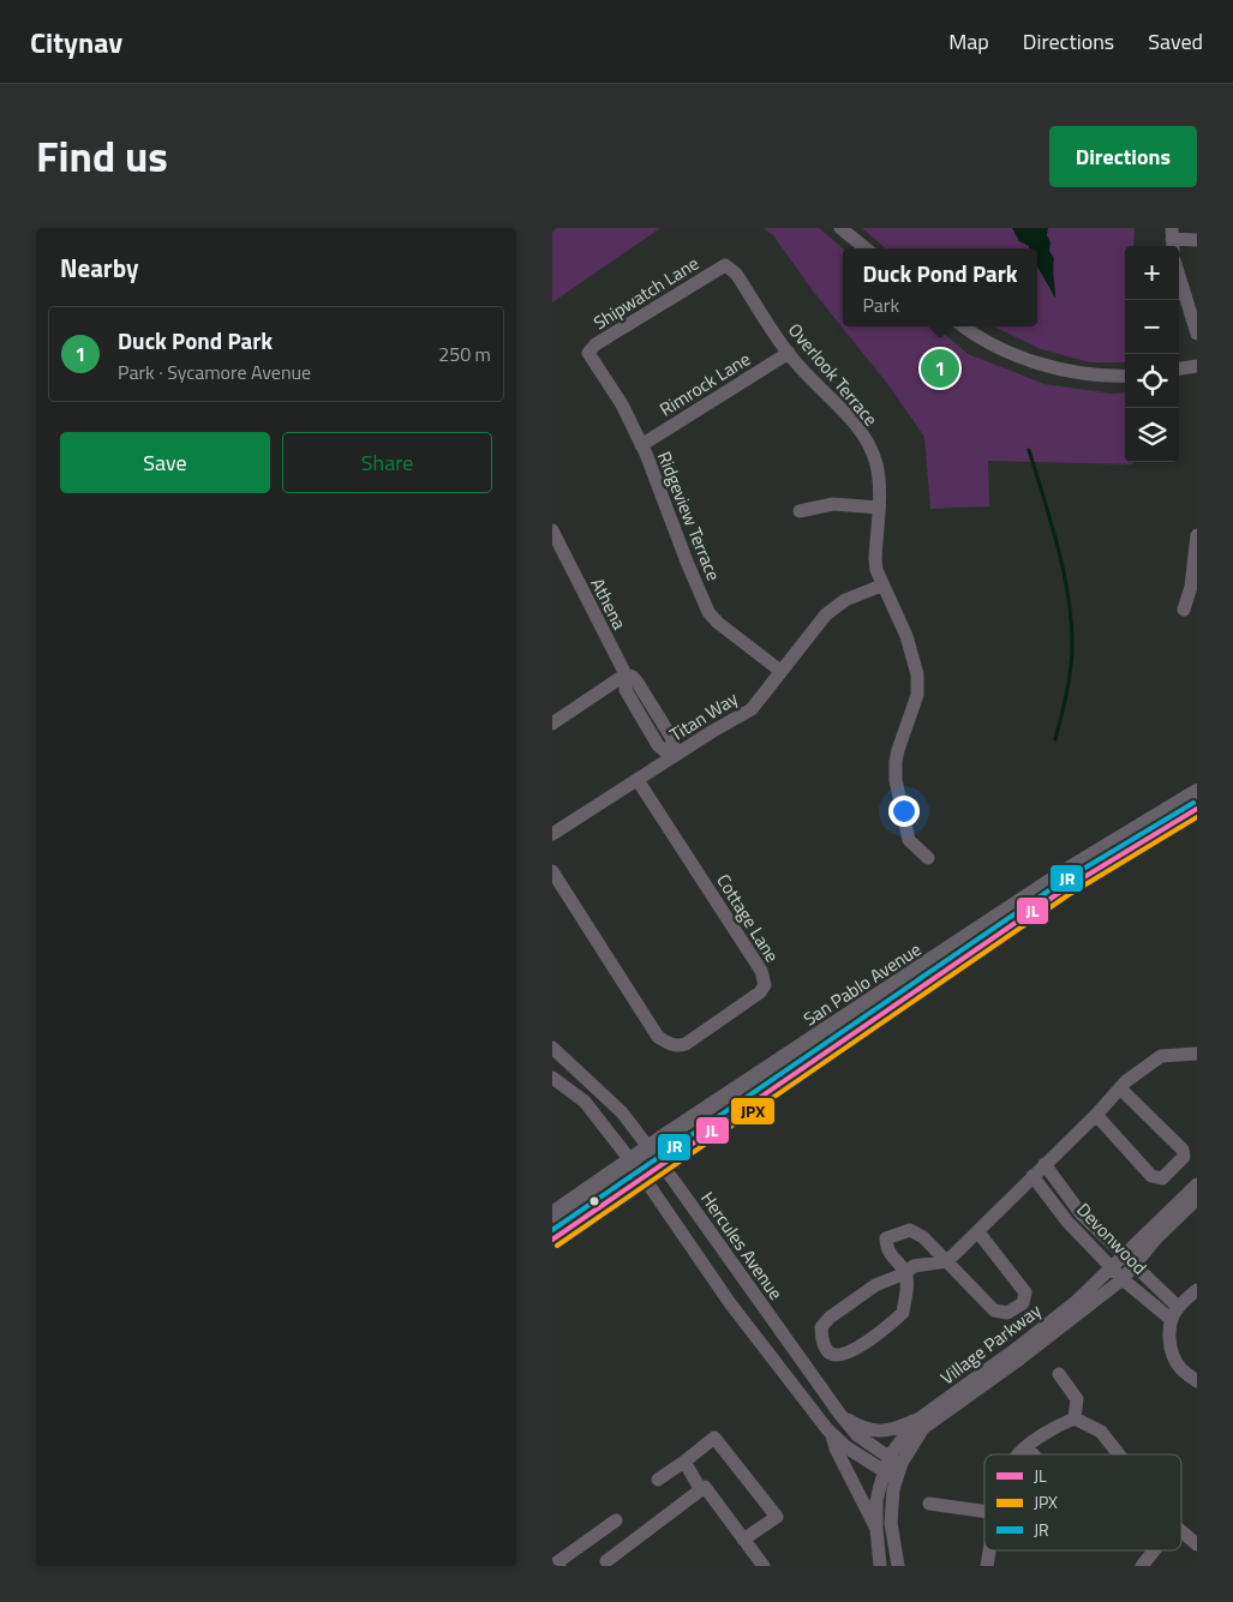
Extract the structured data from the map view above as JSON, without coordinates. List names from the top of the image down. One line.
{"streets":{"main road":["San Pablo Avenue"],"street":["Shipwatch Lane","Overlook Terrace","Rimrock Lane","Ridgeview Terrace","Athena","Titan Way","Cottage Lane","Devonwood","Hercules Avenue","Village Parkway"]},"crossings":[["Shipwatch Lane","Overlook Terrace"],["Shipwatch Lane","Ridgeview Terrace"],["Overlook Terrace","Rimrock Lane"],["Overlook Terrace","Titan Way"],["Rimrock Lane","Ridgeview Terrace"],["Ridgeview Terrace","Titan Way"],["Athena","Titan Way"],["Titan Way","Cottage Lane"],["San Pablo Avenue","Hercules Avenue"],["Devonwood","Village Parkway"],["Hercules Avenue","Village Parkway"]],"lines":["transit line JR","transit line JL","transit line JPX"],"legend":["JL","JPX","JR"],"page":{"header":"Citynav","nav":["Map","Directions","Saved"],"title":"Find us","buttons":["Directions",["Save","Share"]],"heading":"Nearby","map_buttons":["+","−"],"popup":["Duck Pond Park","Park"],"list":[{"mark":"1","name":"Duck Pond Park","note":"Park · Sycamore Avenue","value":"250 m"}],"pins":"1"}}
